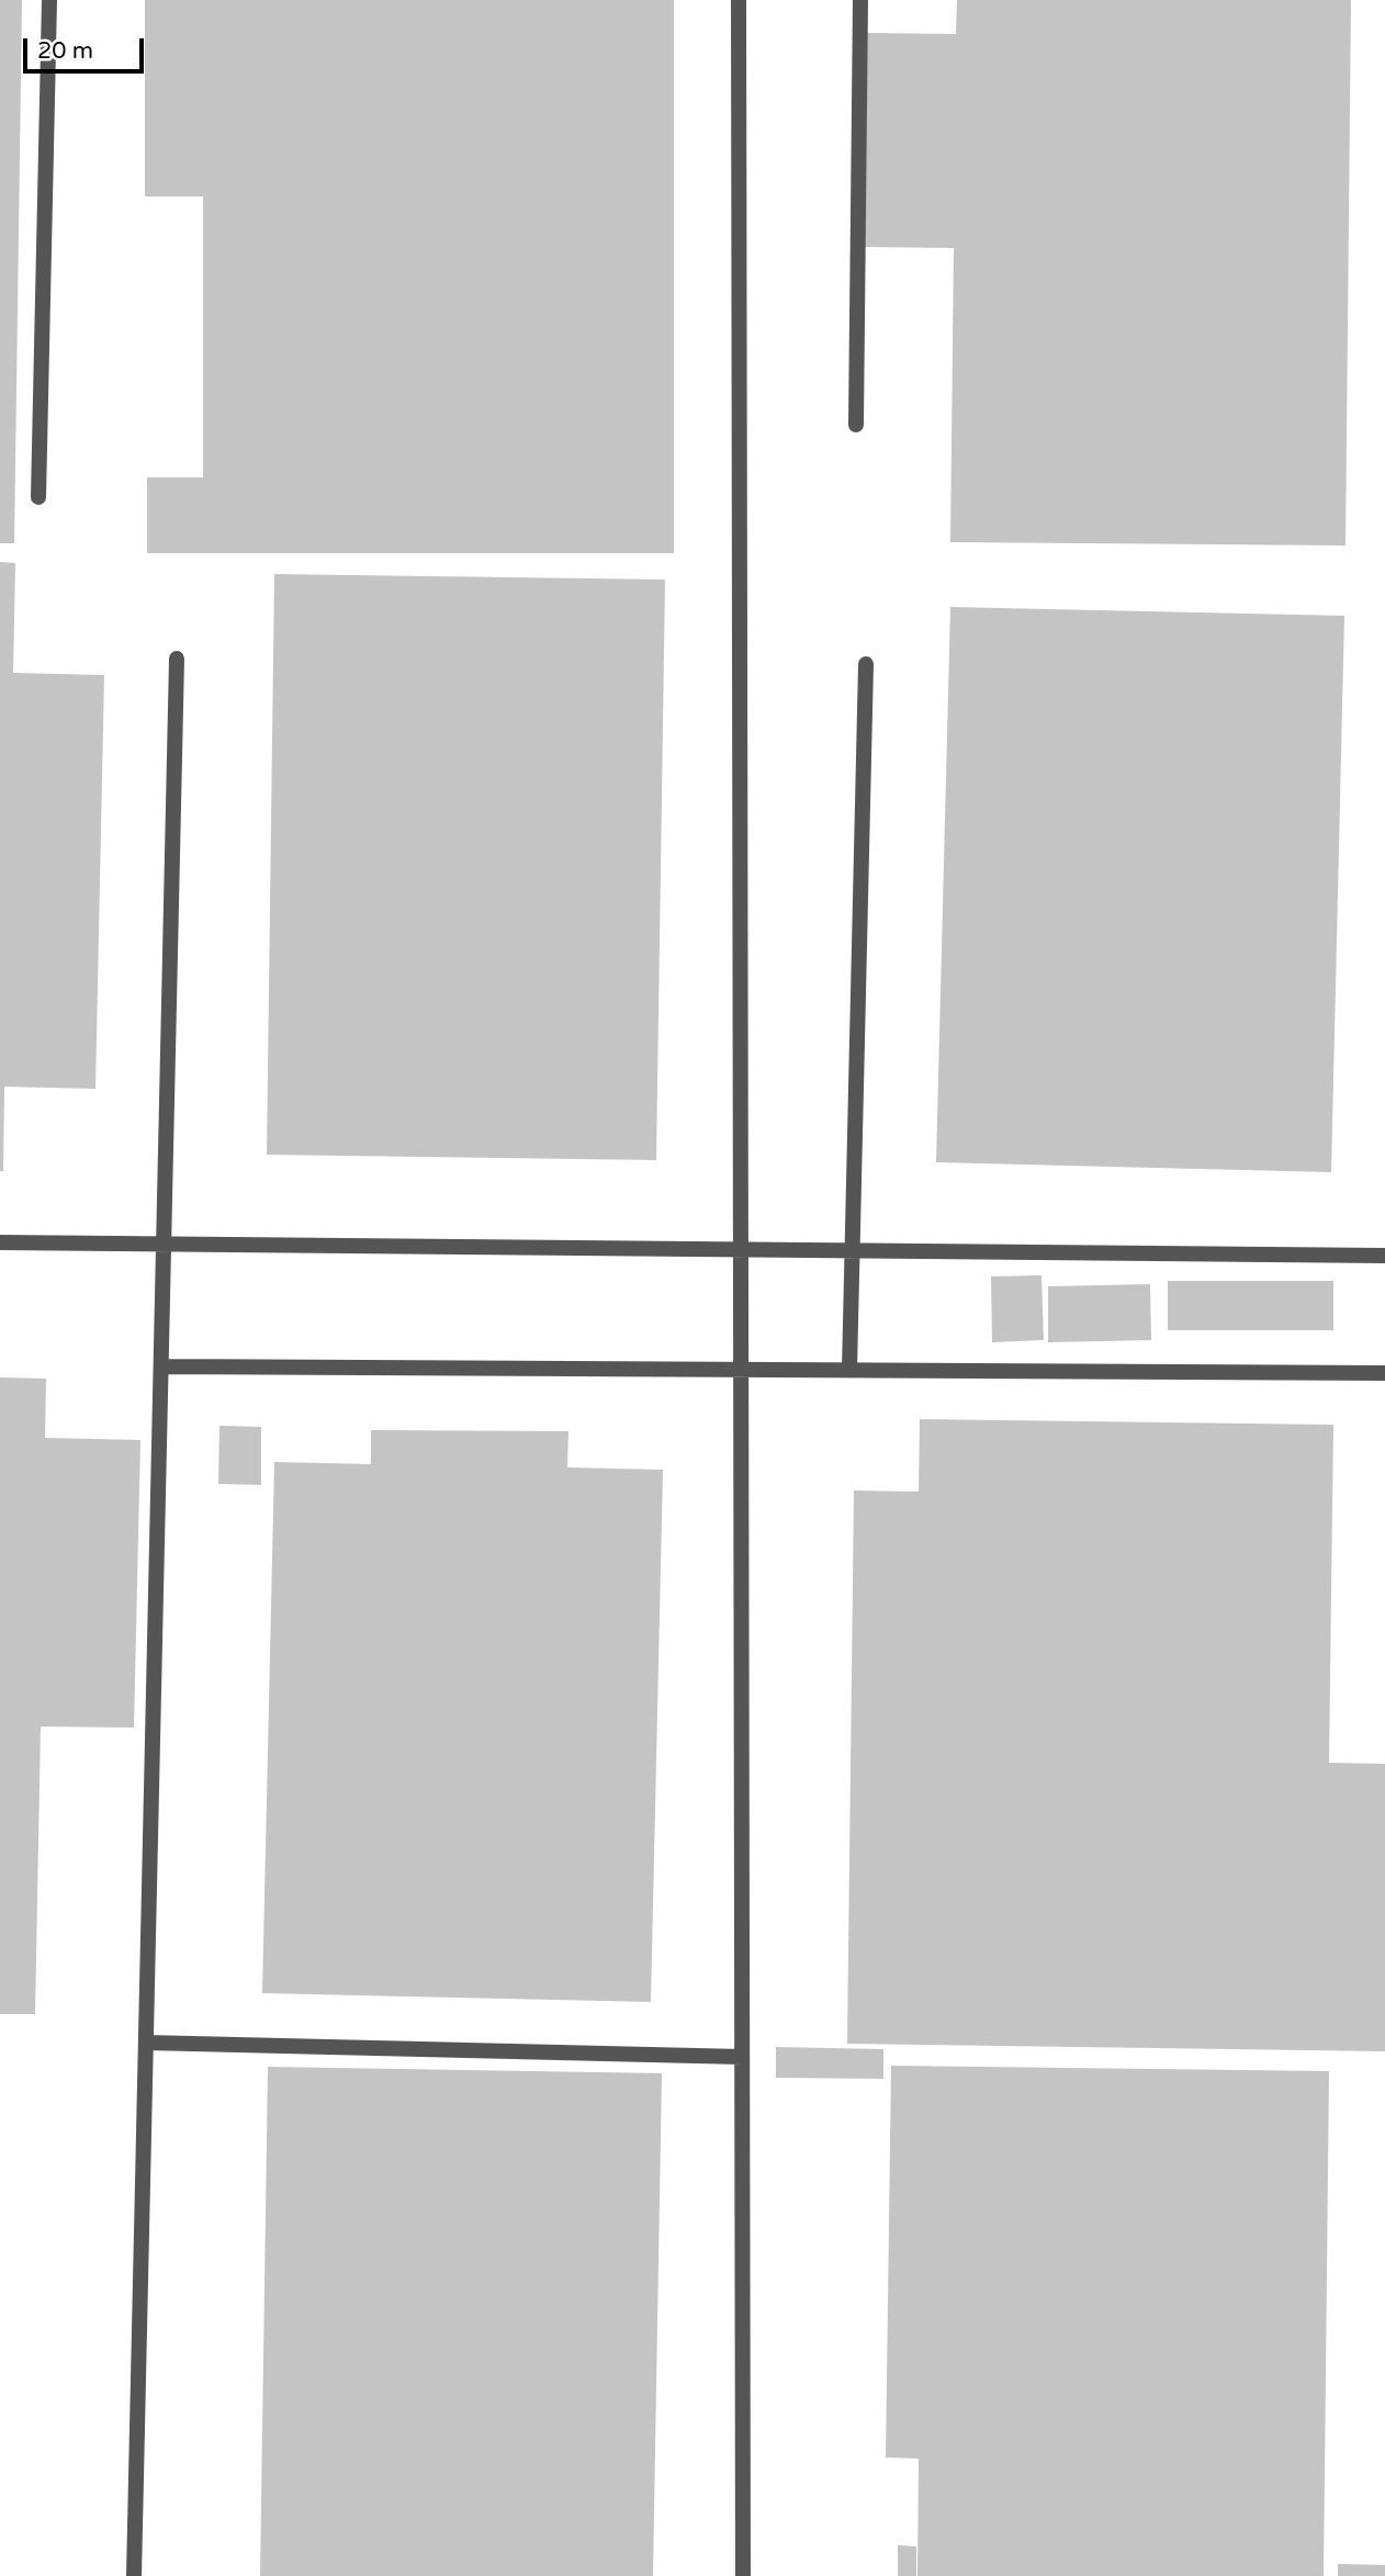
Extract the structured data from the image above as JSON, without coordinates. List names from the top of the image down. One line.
{"scale_bar":"20 m"}
